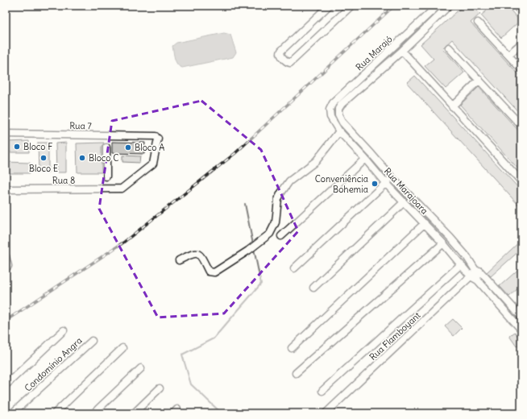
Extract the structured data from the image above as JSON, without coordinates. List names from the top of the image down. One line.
{"streets":{"street":["Rua Marajó","Rua 7","Rua 8","Rua Marajoara","Rua Flamboyant","Condomínio Angra"]},"crossings":[["Rua Marajó","Rua Marajoara"],["Rua 7","Rua 8"],["Rua Marajoara","Rua Flamboyant"]],"places":["Bloco F","Bloco A","Bloco E","Bloco C","Conveniência Bohemia"]}
